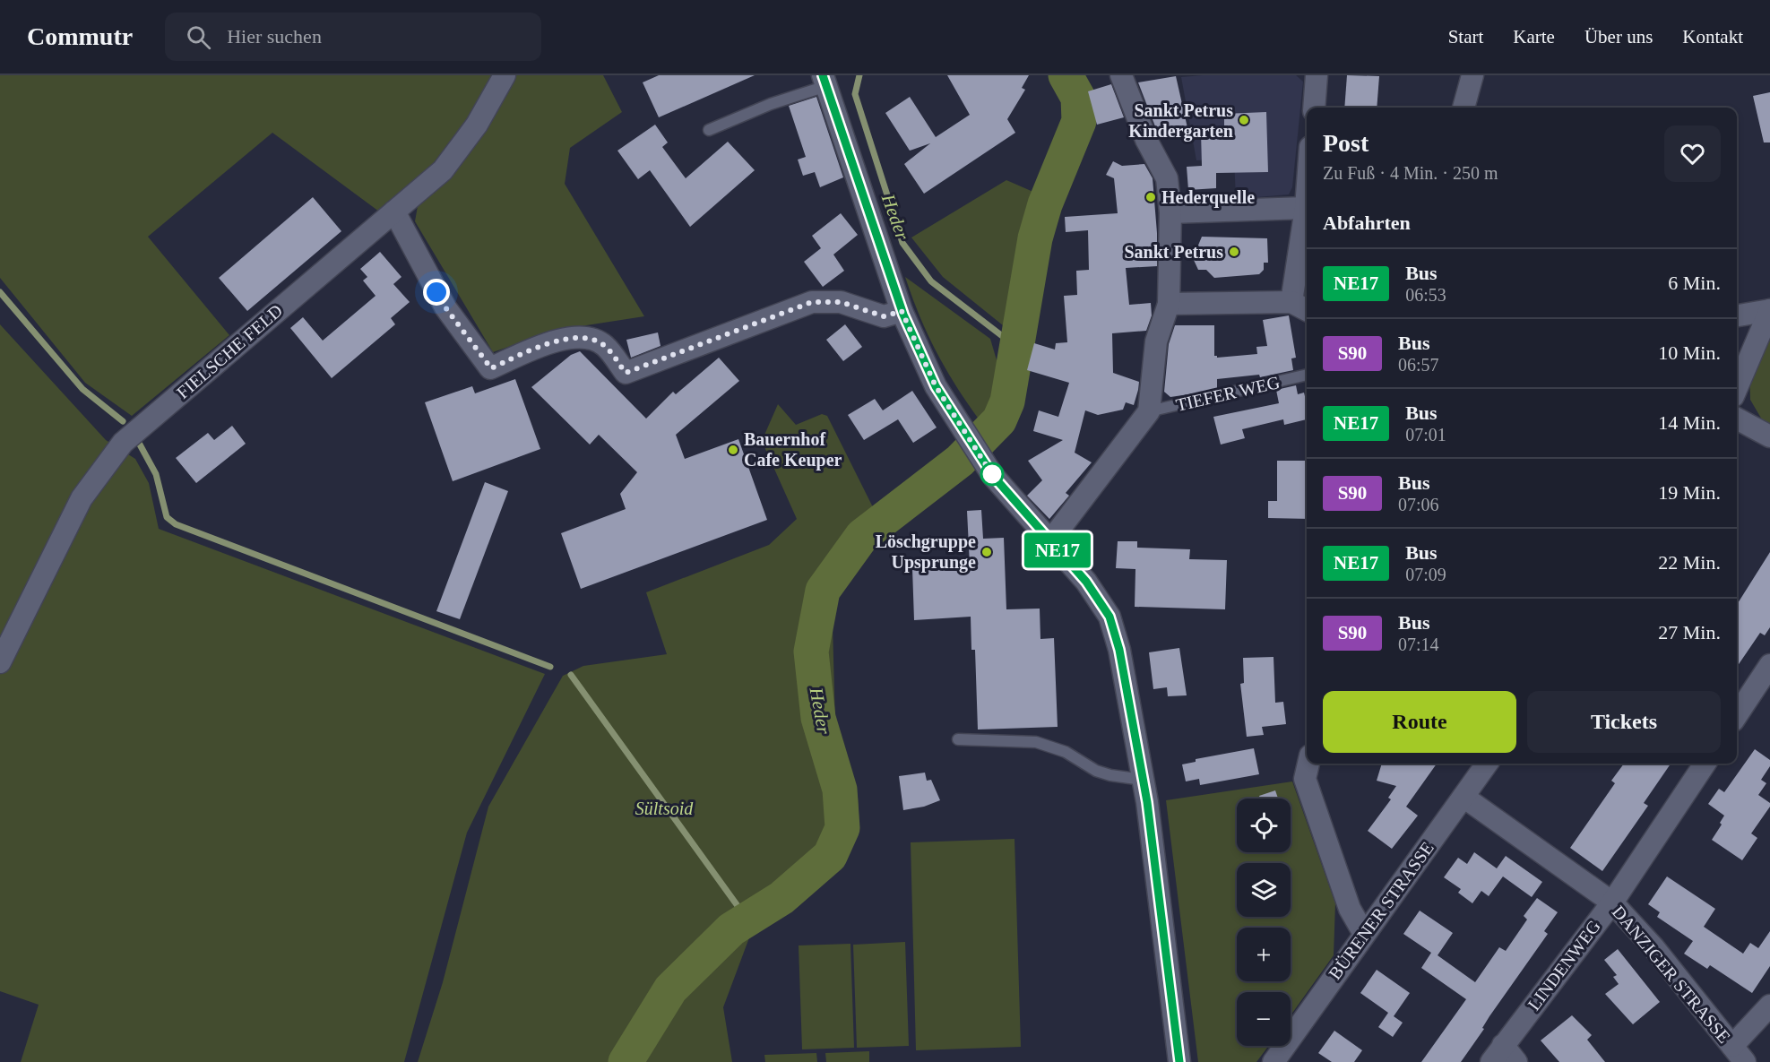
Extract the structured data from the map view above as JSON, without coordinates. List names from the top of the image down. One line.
{"streets":{"street":["FIELSCHE FELD","BÜRENER STRASSE","LINDENWEG","DANZIGER STRASSE"],"lane":["TIEFER WEG"]},"crossings":[["BÜRENER STRASSE","DANZIGER STRASSE"],["LINDENWEG","DANZIGER STRASSE"]],"water":["Heder"],"parks":["Sültsoid"],"places":["Sankt Petrus Kindergarten","Hederquelle","Sankt Petrus","Bauernhof Cafe Keuper","Löschgruppe Upsprunge"],"lines":["bus line NE17"],"page":{"header":"Commutr","search":"Hier suchen","nav":["Start","Karte","Über uns","Kontakt"],"on_map":"NE17","heading":[["Post","Zu Fuß · 4 Min. · 250 m"],"Abfahrten"],"list":[{"mark":"NE17","name":"Bus","note":"06:53","value":"6 Min."},{"mark":"S90","name":"Bus","note":"06:57","value":"10 Min."},{"mark":"NE17","name":"Bus","note":"07:01","value":"14 Min."},{"mark":"S90","name":"Bus","note":"07:06","value":"19 Min."},{"mark":"NE17","name":"Bus","note":"07:09","value":"22 Min."},{"mark":"S90","name":"Bus","note":"07:14","value":"27 Min."}],"buttons":["Route","Tickets"],"map_buttons":["+","−"]}}
